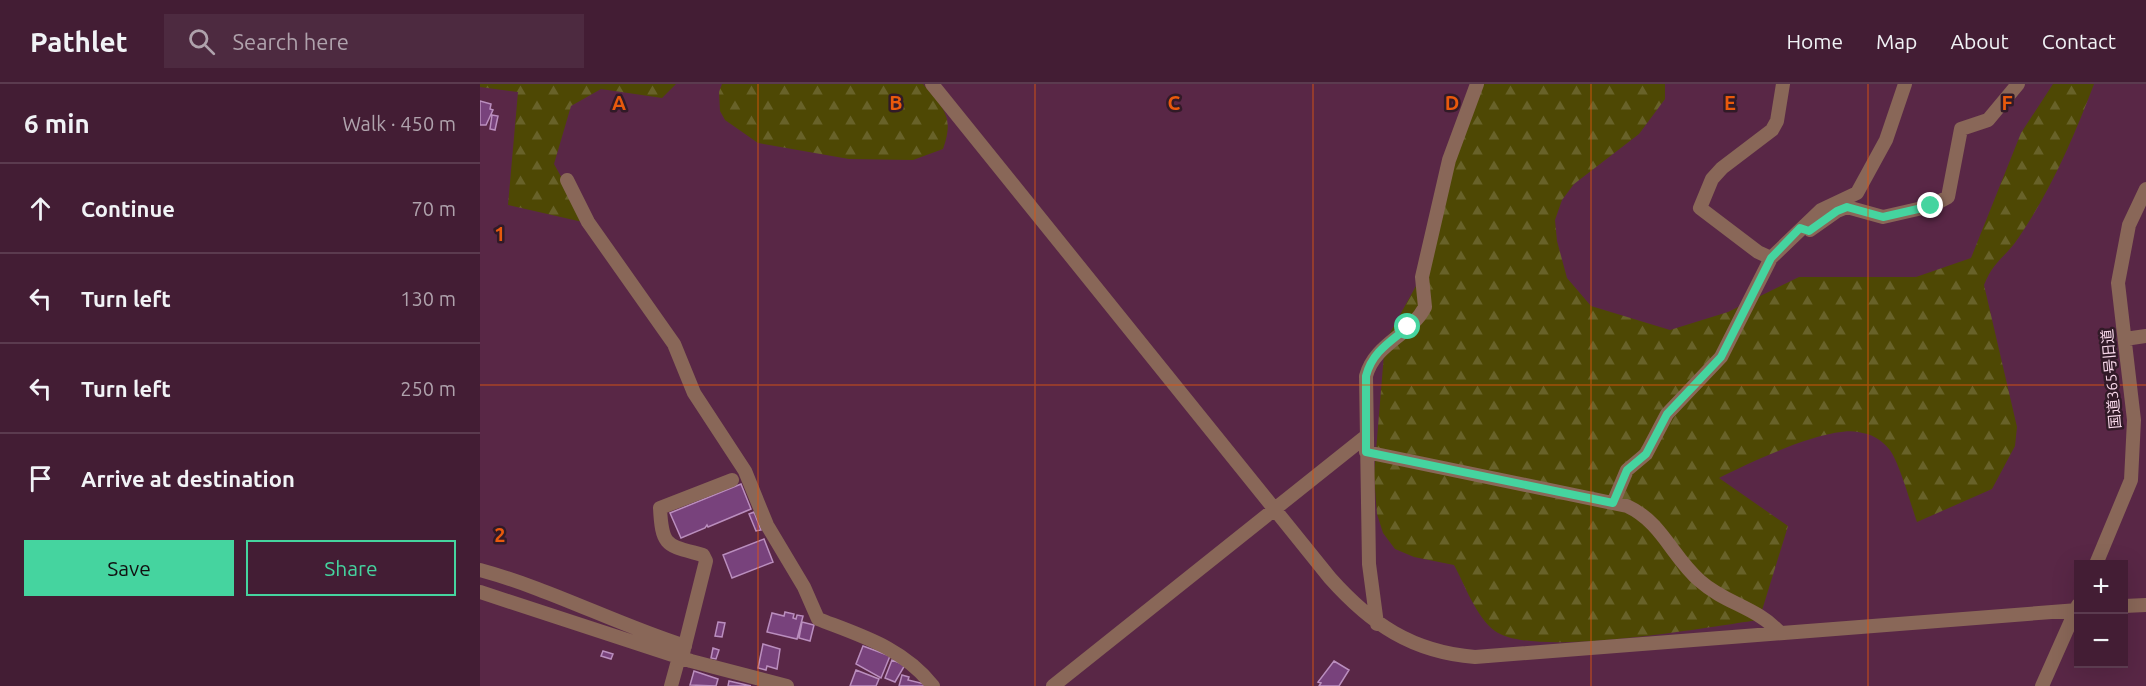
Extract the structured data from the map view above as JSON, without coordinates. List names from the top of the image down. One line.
{"streets":{"street":["国道365号旧道"]},"page":{"header":"Pathlet","search":"Search here","nav":["Home","Map","About","Contact"],"heading":["6 min","Walk · 450 m"],"list":[["Continue","70 m"],["Turn left","130 m"],["Turn left","250 m"],"Arrive at destination"],"buttons":["Save","Share"],"map_buttons":["+","−"]},"grid":{"columns":["A","B","C","D","E","F"],"rows":["1","2"]}}
